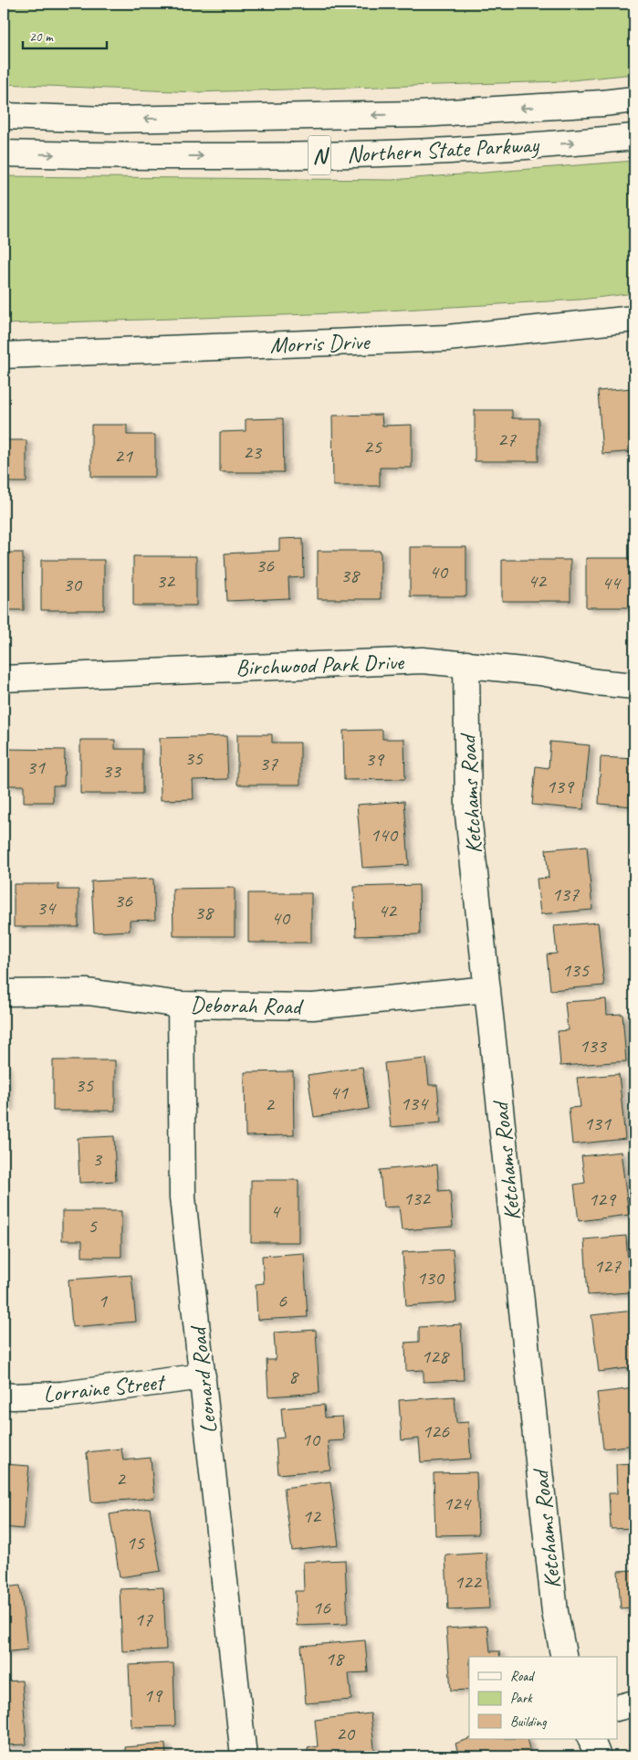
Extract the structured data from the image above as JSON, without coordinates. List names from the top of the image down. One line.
{"streets":{"main road":["Northern State Parkway","N","Morris Drive","Birchwood Park Drive","Ketchams Road","Deborah Road","Leonard Road","Lorraine Street"]},"crossings":[["Birchwood Park Drive","Ketchams Road"],["Ketchams Road","Deborah Road"],["Deborah Road","Leonard Road"],["Leonard Road","Lorraine Street"]],"house_numbers":["27","25","23","21","36","40","38","32","42","44","30","35","39","37","31","33","139","140","137","36","34","42","38","40","135","133","35","41","134","2","131","3","132","129","4","5","127","130","1","6","128","8","126","10","2","124","12","15","122","16","17","18","19","20"],"legend":["Road","Park","Building"],"scale_bar":"20 m"}
